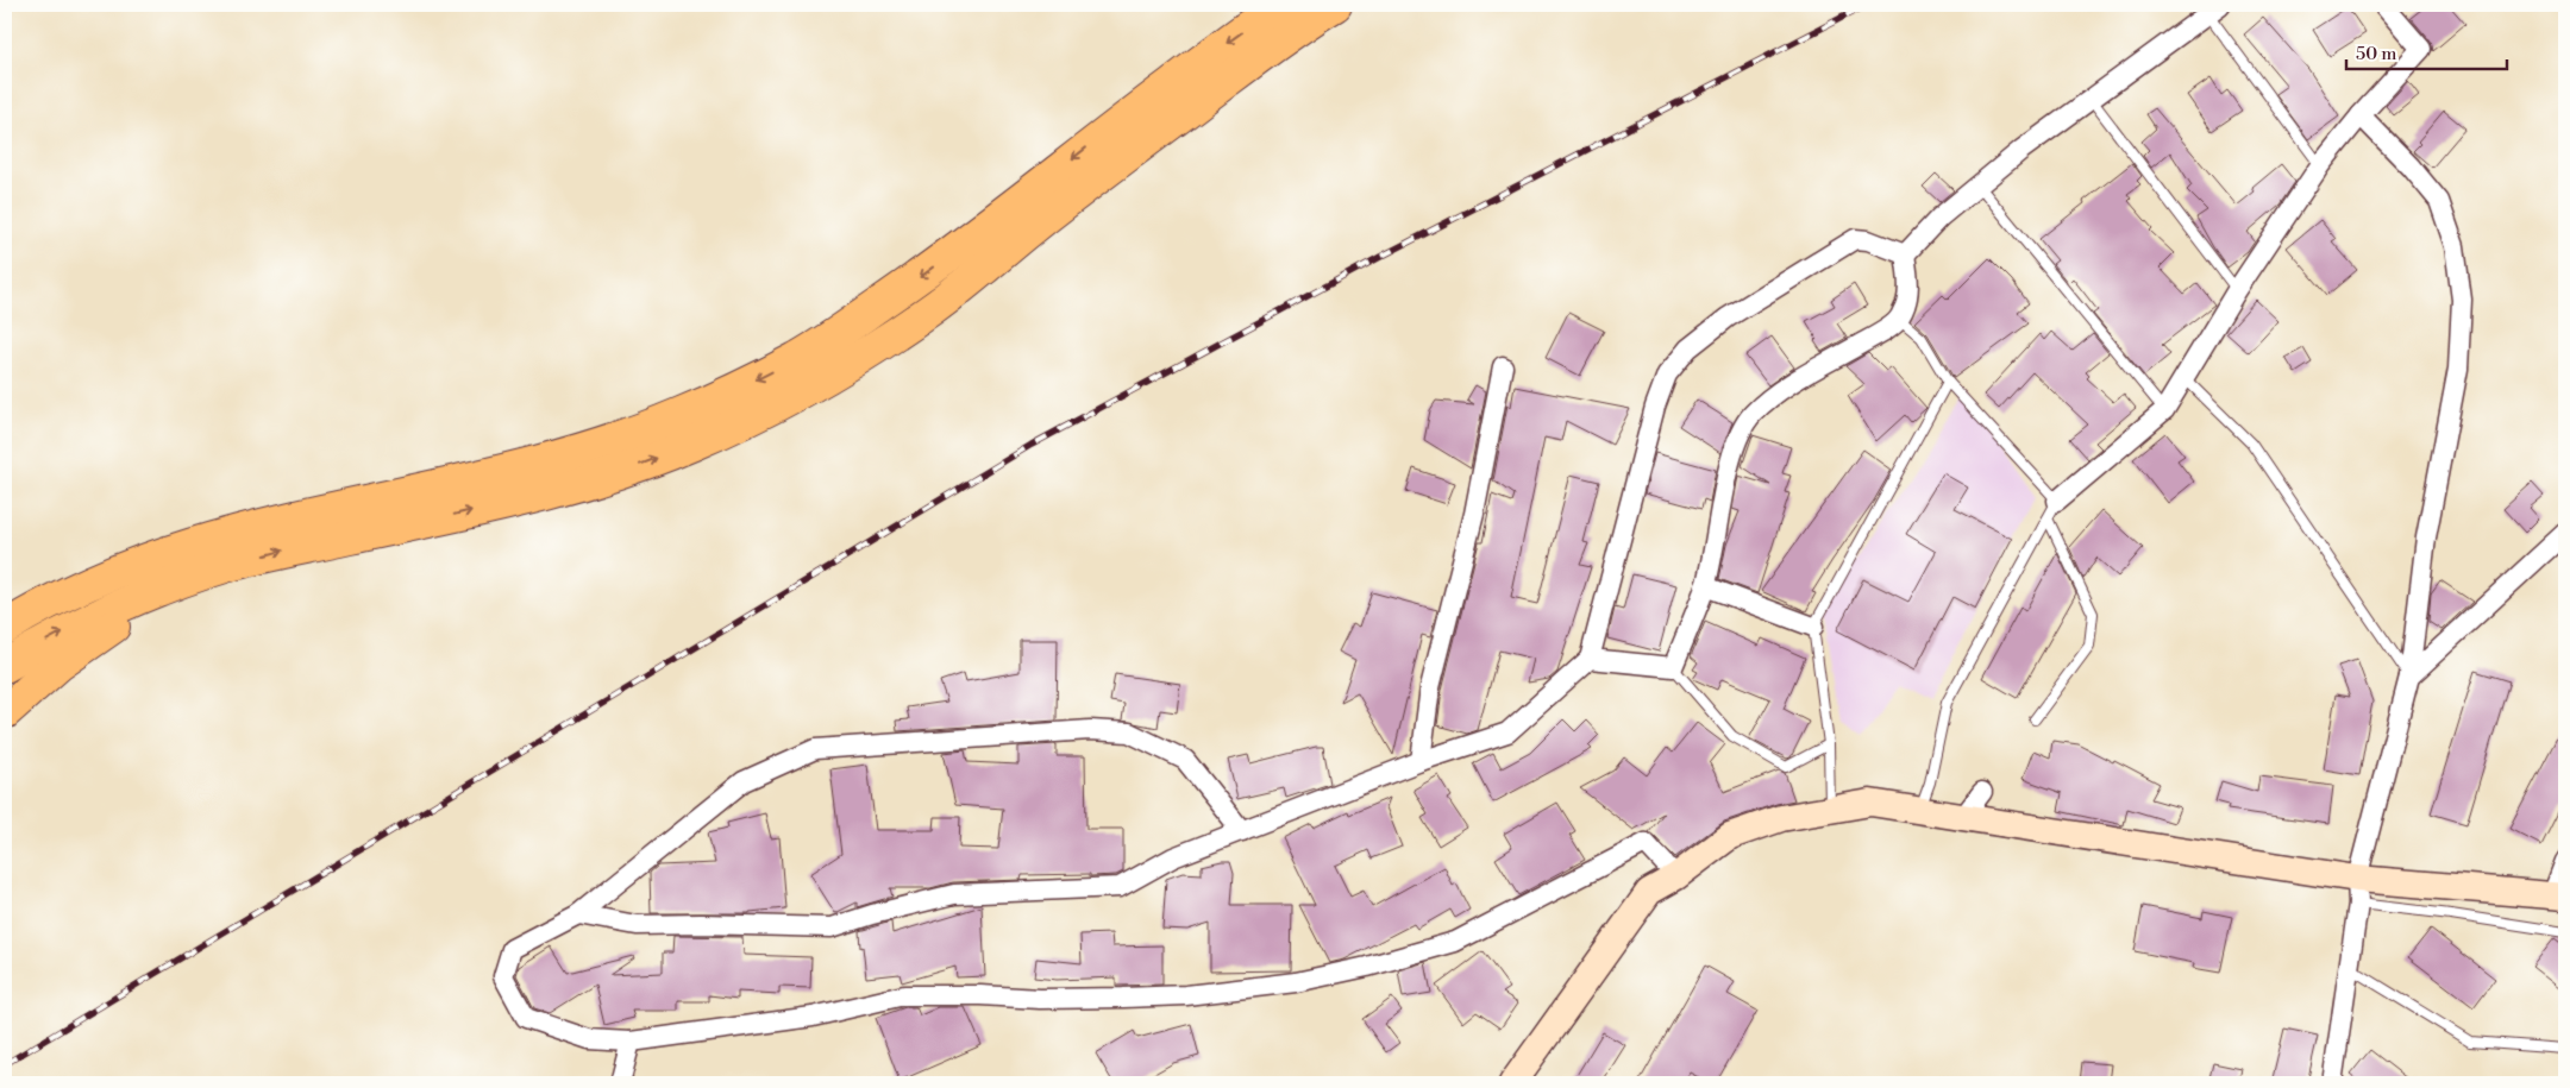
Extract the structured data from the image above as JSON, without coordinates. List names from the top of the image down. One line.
{"scale_bar":"50 m"}
